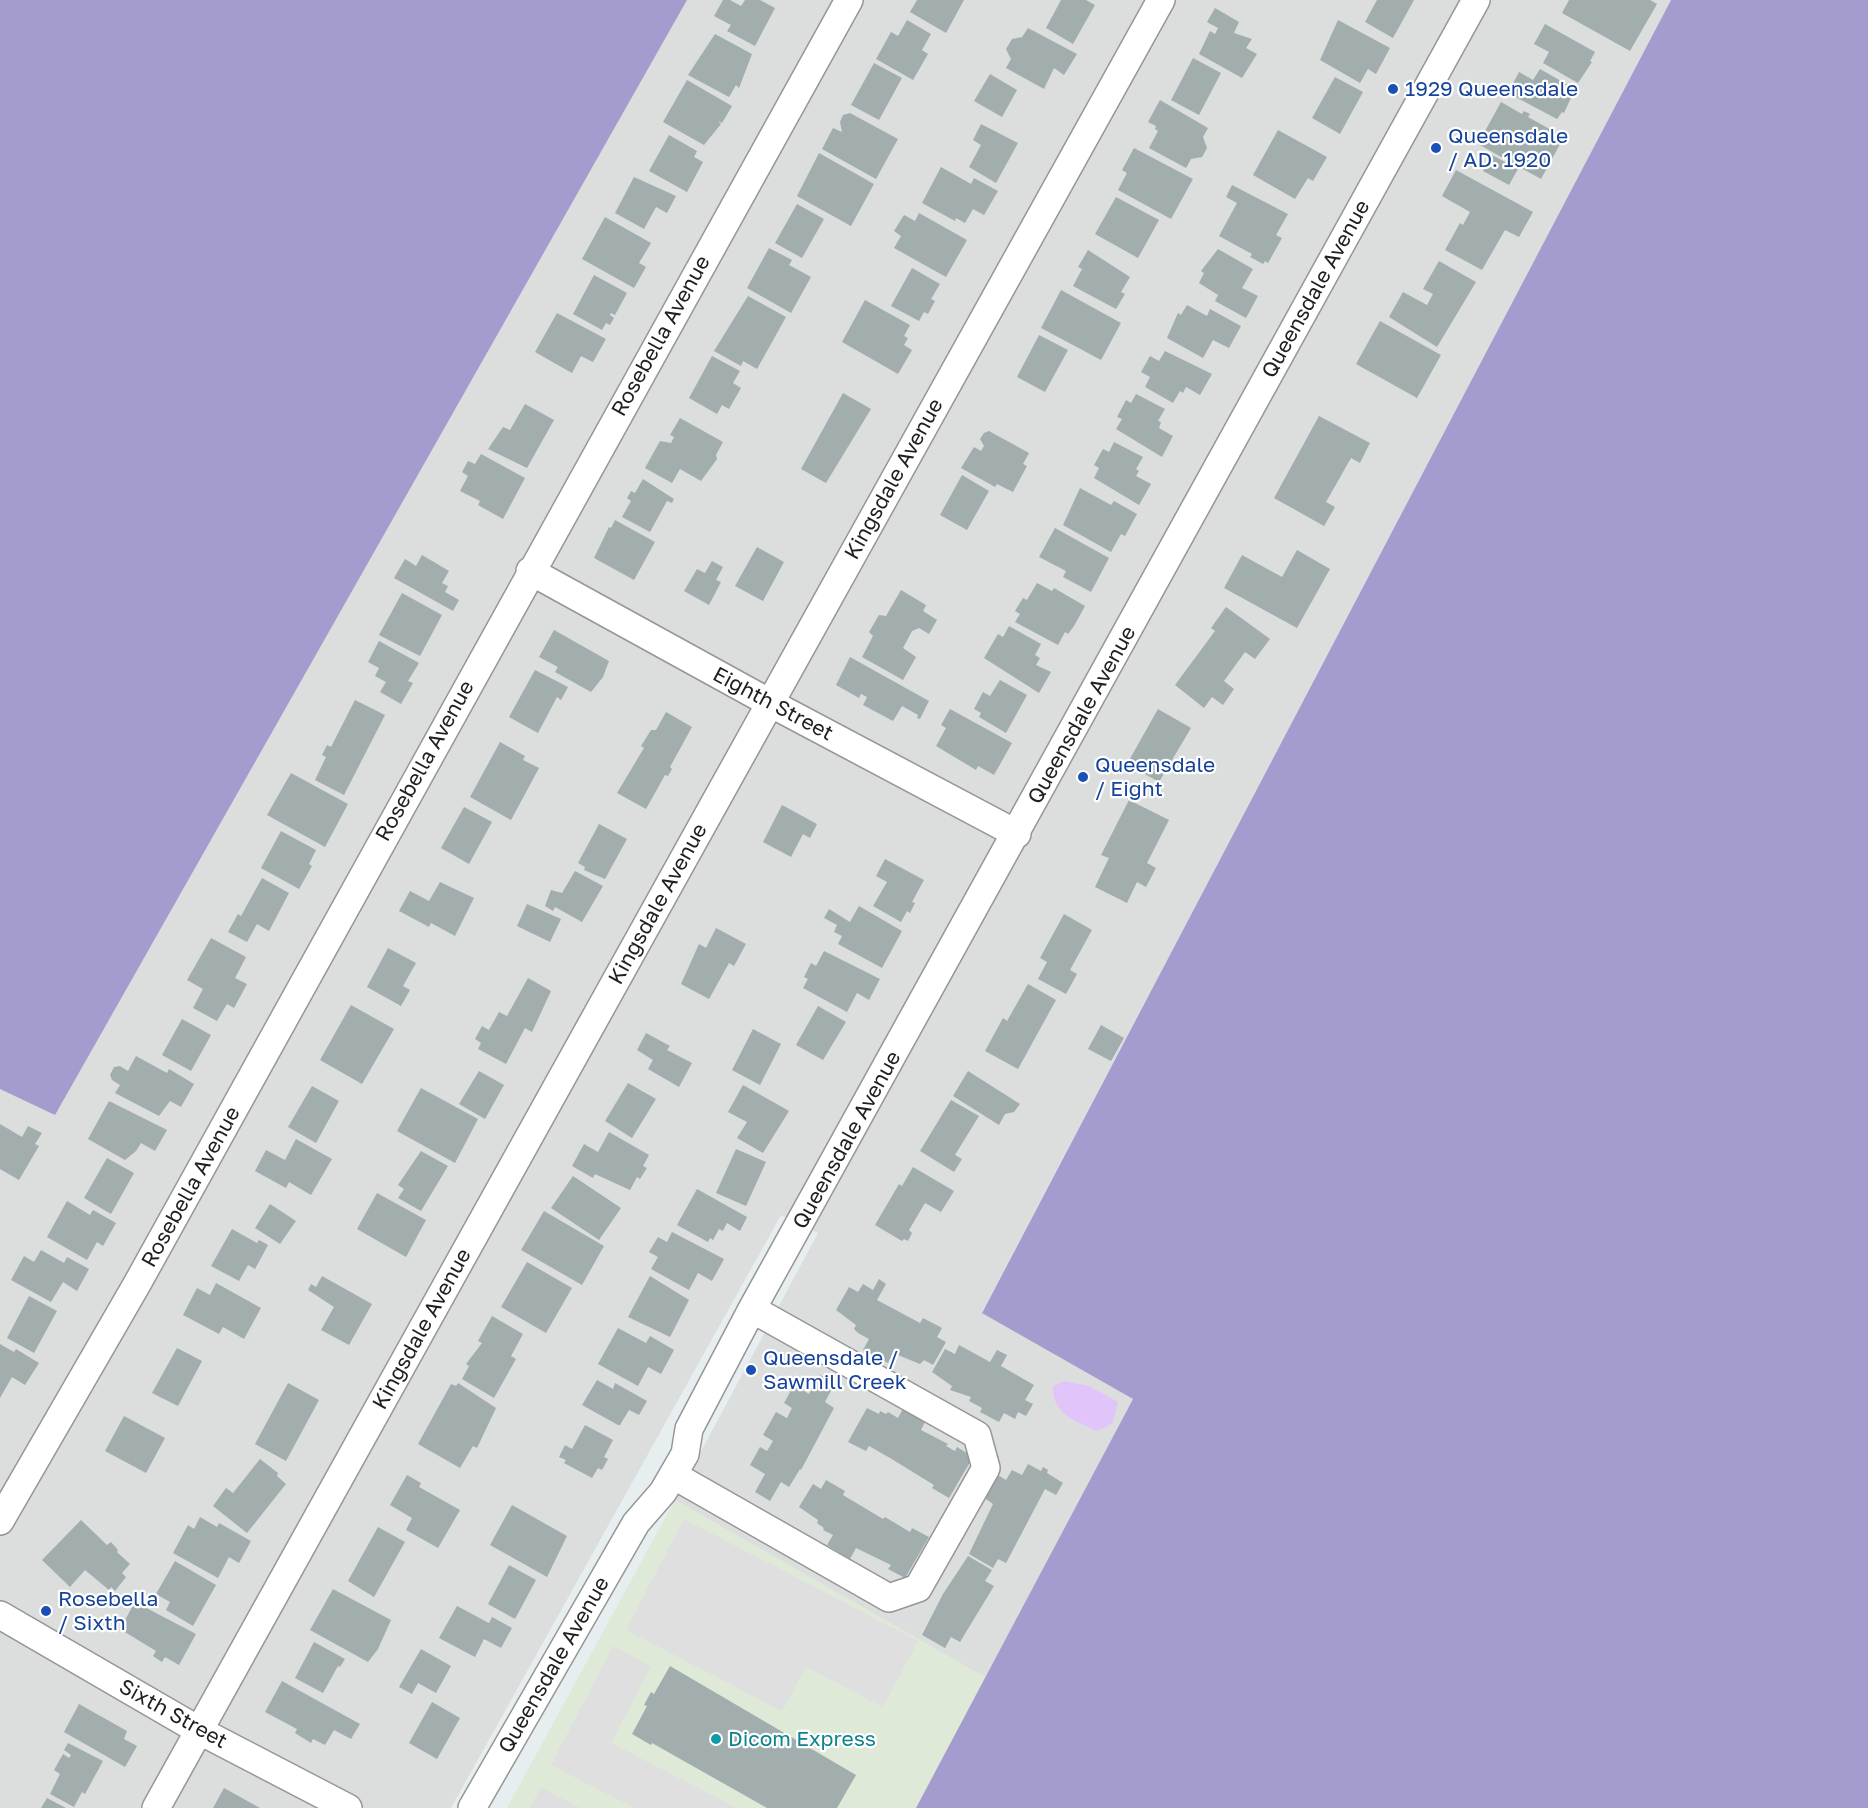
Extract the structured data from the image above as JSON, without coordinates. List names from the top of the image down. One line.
{"streets":{"street":["Queensdale Avenue","Rosebella Avenue","Kingsdale Avenue","Eighth Street","Sixth Street"]},"crossings":[["Queensdale Avenue","Eighth Street"],["Rosebella Avenue","Eighth Street"],["Kingsdale Avenue","Eighth Street"],["Kingsdale Avenue","Sixth Street"]],"places":["1929 Queensdale","Queensdale / AD. 1920","Queensdale / Eight","Queensdale / Sawmill Creek","Rosebella / Sixth","Dicom Express"]}
